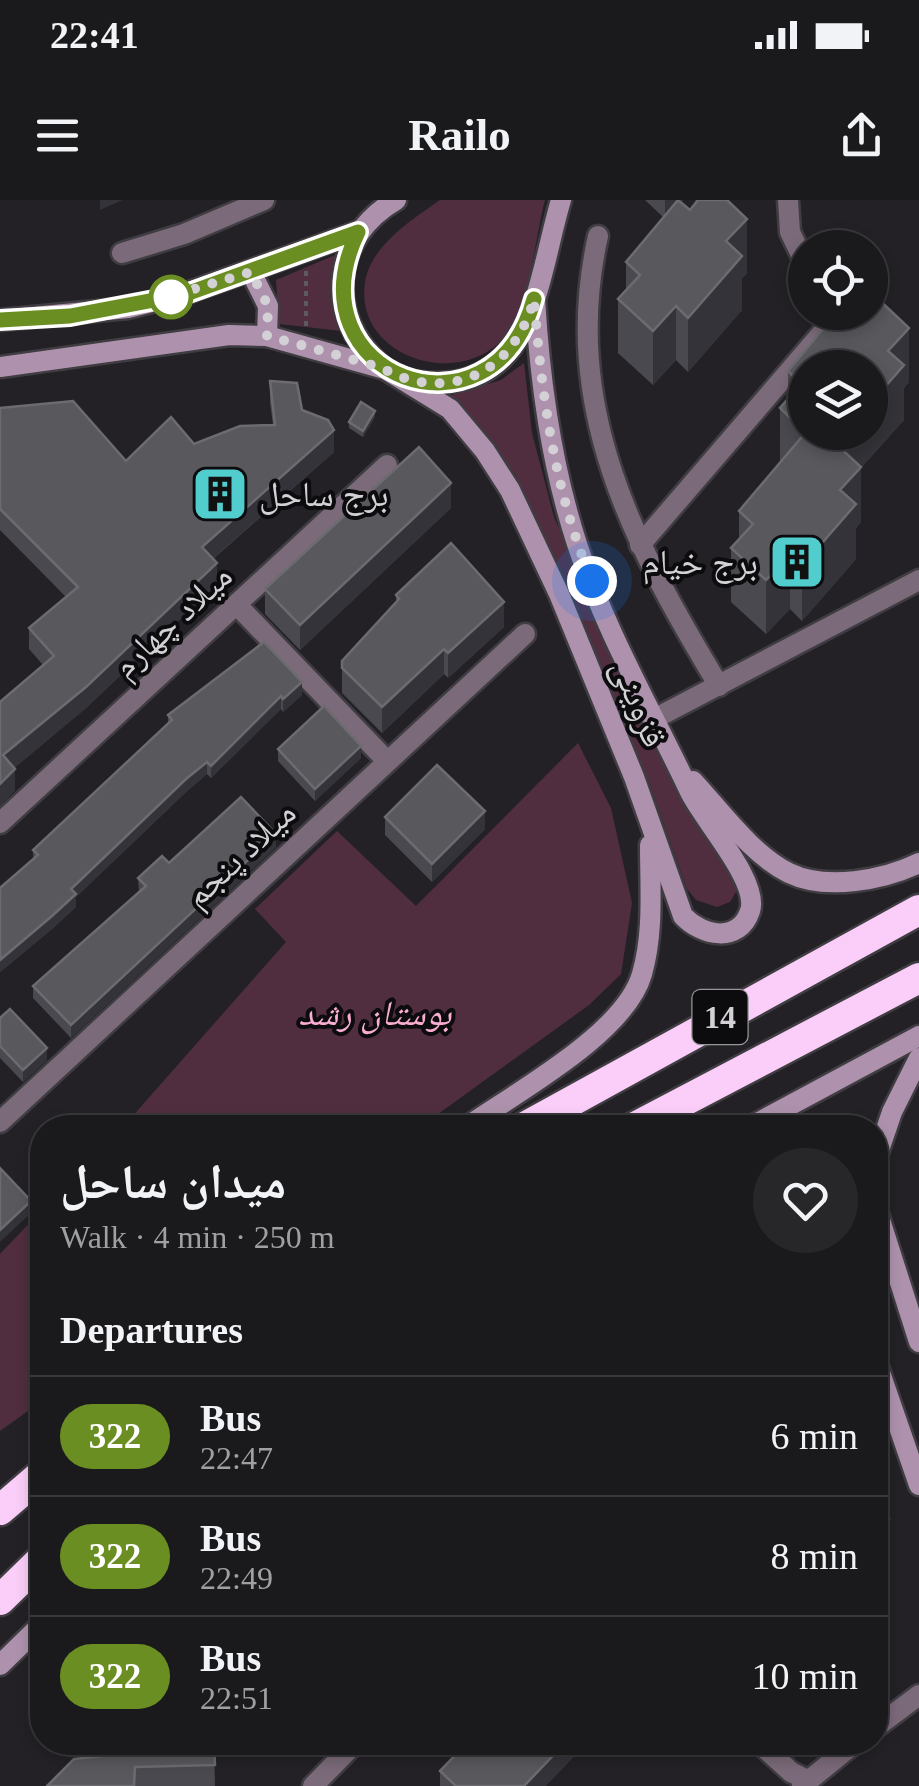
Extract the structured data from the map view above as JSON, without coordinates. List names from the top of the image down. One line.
{"streets":{"highway":["14"],"street":["میلاد چهارم","قزوینی","میلاد پنجم"]},"parks":["بوستان رشد"],"places":{"building":["برج ساحل","برج خیام"]},"lines":["bus line 322"],"page":{"status":"22:41","header":"Railo","heading":[["میدان ساحل","Walk · 4 min · 250 m"],"Departures"],"list":[{"mark":"322","name":"Bus","note":"22:47","value":"6 min"},{"mark":"322","name":"Bus","note":"22:49","value":"8 min"},{"mark":"322","name":"Bus","note":"22:51","value":"10 min"}]}}
